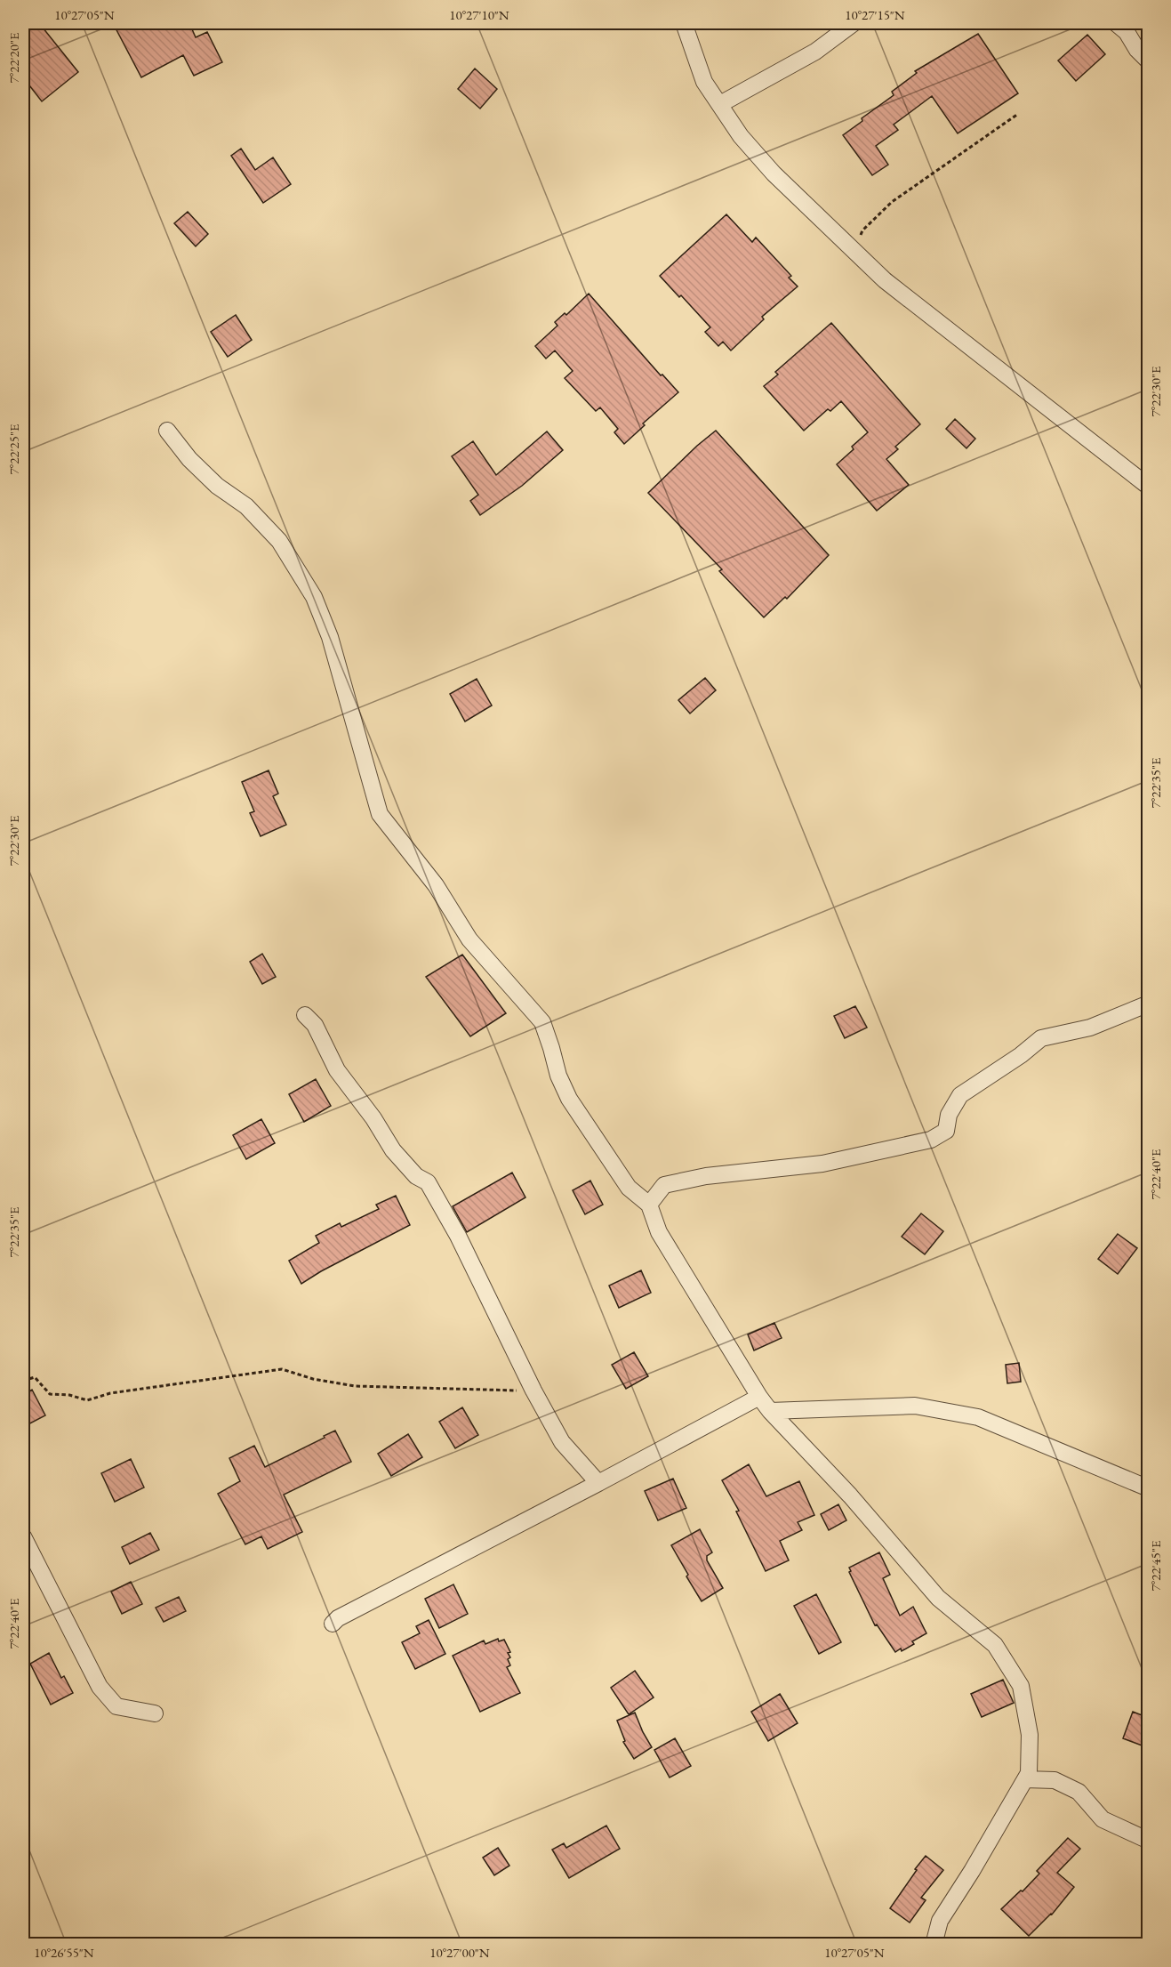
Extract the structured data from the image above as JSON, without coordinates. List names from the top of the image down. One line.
{"coordinates":["10°27'05\"N","10°27'10\"N","10°27'15\"N","7°22'20\"E","7°22'30\"E","7°22'25\"E","7°22'35\"E","7°22'40\"E","7°22'45\"E","10°26'55\"N","10°27'00\"N"]}
